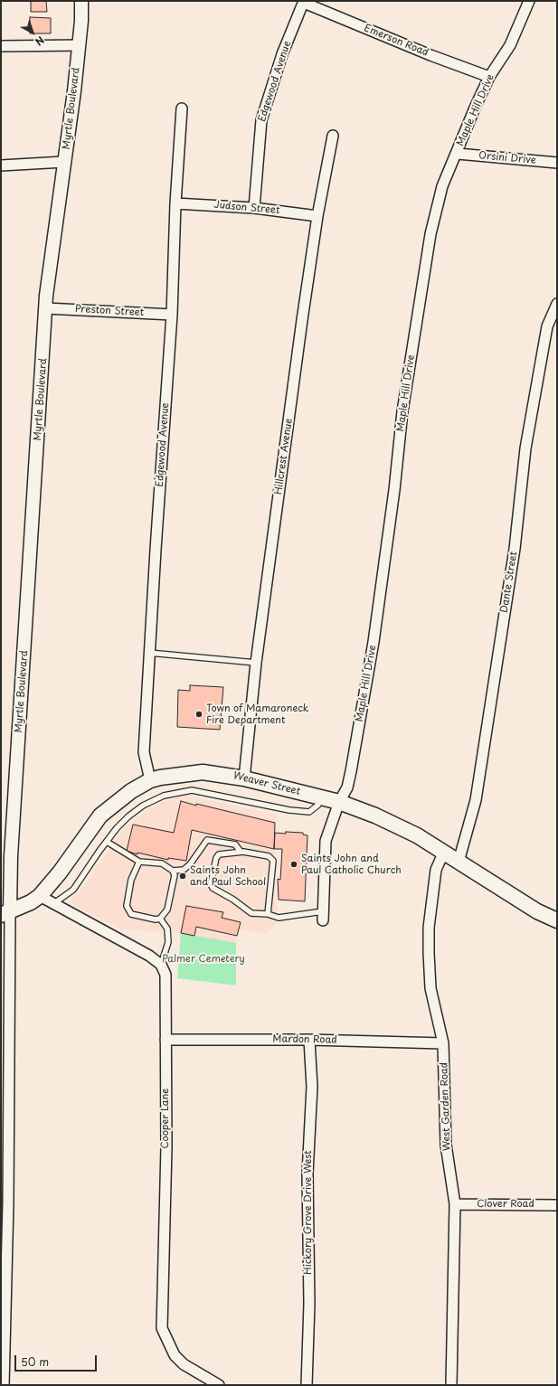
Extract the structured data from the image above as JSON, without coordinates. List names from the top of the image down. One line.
{"streets":{"main road":["Weaver Street"],"street":["Emerson Road","Edgewood Avenue","Myrtle Boulevard","Maple Hill Drive","Orsini Drive","Judson Street","Preston Street","Hillcrest Avenue","Dante Street","Mardon Road","West Garden Road","Cooper Lane","Clover Road","Hickory Grove Drive West"]},"crossings":[["Emerson Road","Edgewood Avenue"],["Emerson Road","Maple Hill Drive"],["Edgewood Avenue","Judson Street"],["Edgewood Avenue","Preston Street"],["Edgewood Avenue","Weaver Street"],["Myrtle Boulevard","Preston Street"],["Myrtle Boulevard","Weaver Street"],["Maple Hill Drive","Orsini Drive"],["Maple Hill Drive","Weaver Street"],["Judson Street","Hillcrest Avenue"],["Hillcrest Avenue","Weaver Street"],["Dante Street","Weaver Street"],["Weaver Street","West Garden Road"],["Mardon Road","West Garden Road"],["Mardon Road","Cooper Lane"],["Mardon Road","Hickory Grove Drive West"],["West Garden Road","Clover Road"]],"parks":["Palmer Cemetery"],"places":["Town of Mamaroneck Fire Department","Saints John and Paul Catholic Church","Saints John and Paul School"],"scale_bar":"50 m","north":"bottom right"}
